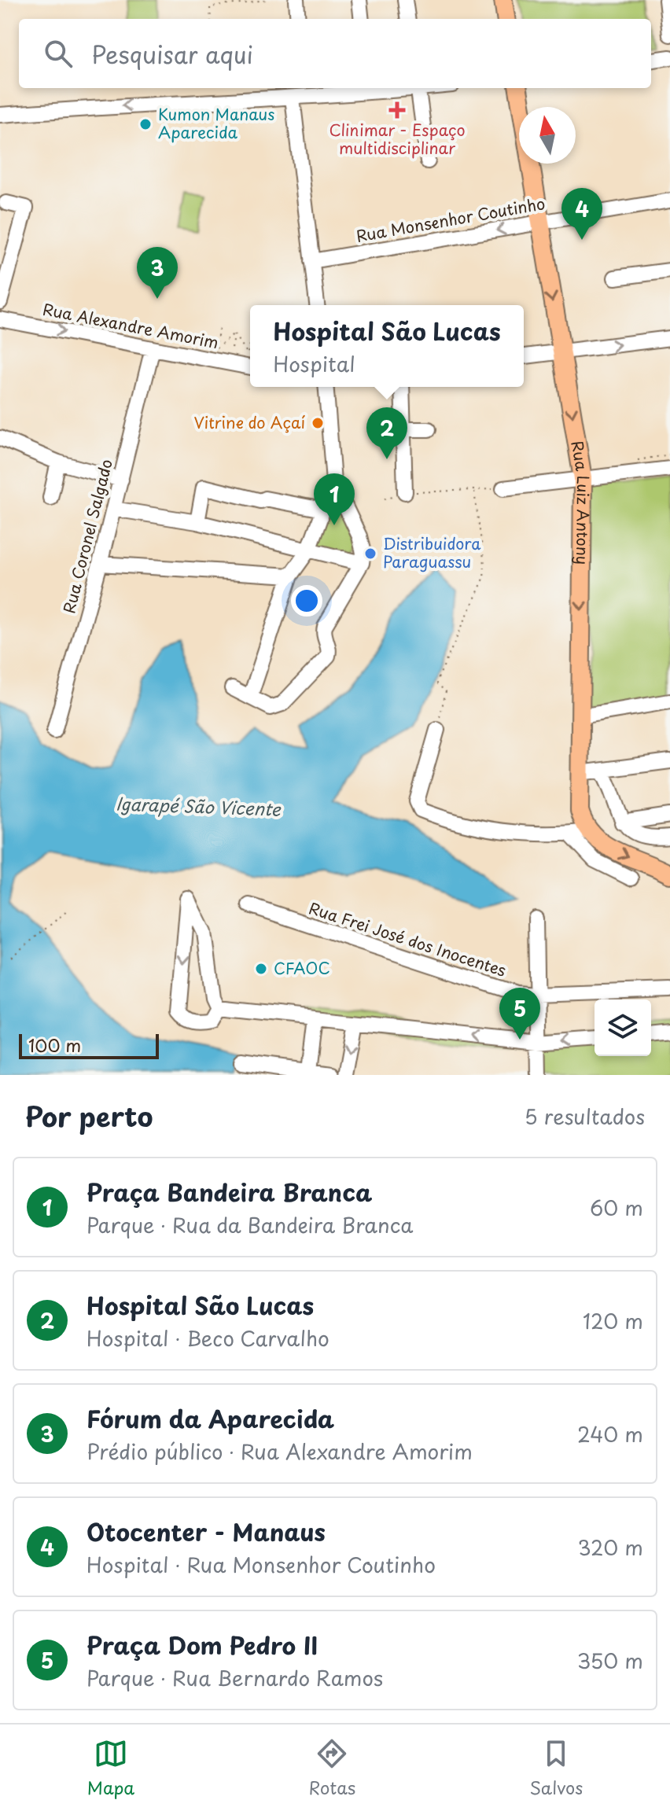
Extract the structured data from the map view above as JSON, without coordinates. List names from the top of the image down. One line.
{"streets":{"main road":["Rua Luiz Antony"],"street":["Rua Monsenhor Coutinho","Rua Alexandre Amorim","Rua Coronel Salgado","Rua Frei José dos Inocentes"]},"crossings":[["Rua Monsenhor Coutinho","Rua Luiz Antony"],["Rua Alexandre Amorim","Rua Coronel Salgado"]],"one_way":["Rua Monsenhor Coutinho","Rua Luiz Antony"],"water":["Igarapé São Vicente"],"places":{"health":["Clinimar - Espaço multidisciplinar"],"other":["Kumon Manaus Aparecida","Vitrine do Açaí","Distribuidora Paraguassu","CFAOC"]},"scale_bar":"100 m","north":"top","page":{"search":"Pesquisar aqui","pins":["4","3","2","1","5"],"popup":["Hospital São Lucas","Hospital"],"scale":"100 m","heading":["Por perto","5 resultados"],"list":[{"mark":"1","name":"Praça Bandeira Branca","note":"Parque · Rua da Bandeira Branca","value":"60 m"},{"mark":"2","name":"Hospital São Lucas","note":"Hospital · Beco Carvalho","value":"120 m"},{"mark":"3","name":"Fórum da Aparecida","note":"Prédio público · Rua Alexandre Amorim","value":"240 m"},{"mark":"4","name":"Otocenter - Manaus","note":"Hospital · Rua Monsenhor Coutinho","value":"320 m"},{"mark":"5","name":"Praça Dom Pedro II","note":"Parque · Rua Bernardo Ramos","value":"350 m"}],"nav":["Mapa","Rotas","Salvos"]}}
